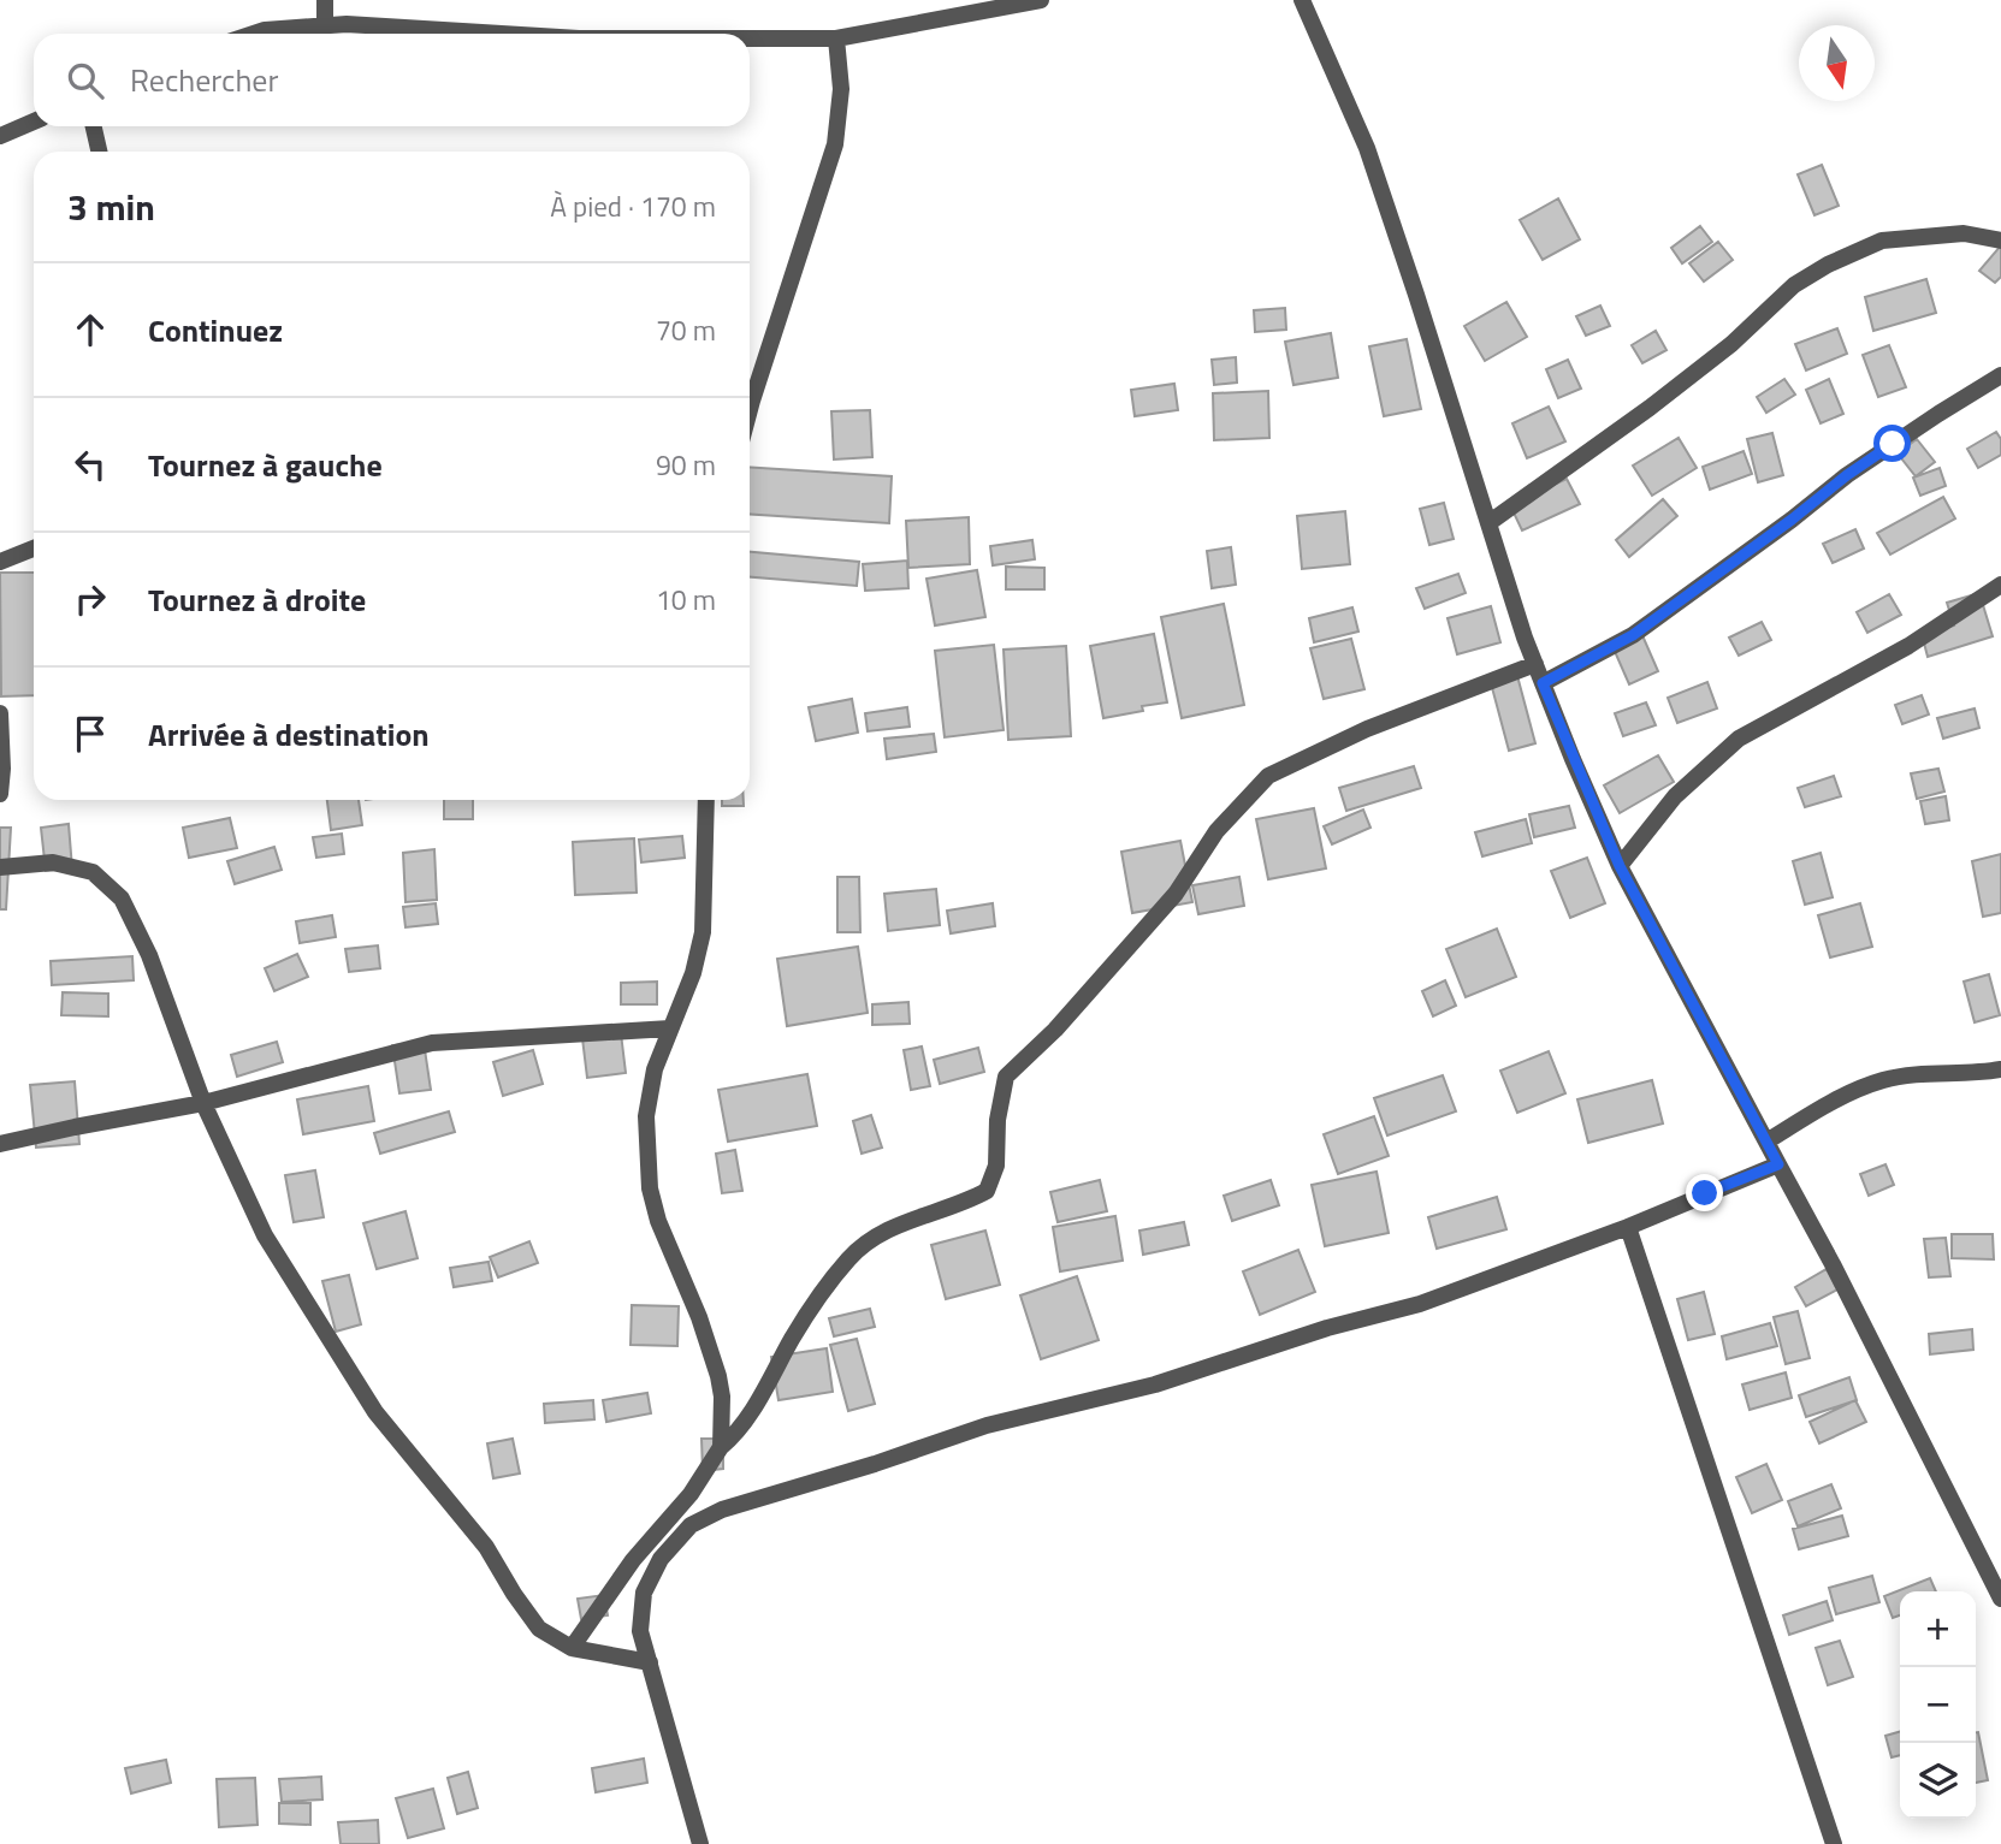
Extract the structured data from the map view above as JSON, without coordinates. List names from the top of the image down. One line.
{"north":"bottom","page":{"search":"Rechercher","heading":["3 min","À pied · 170 m"],"list":[["Continuez","70 m"],["Tournez à gauche","90 m"],["Tournez à droite","10 m"],"Arrivée à destination"],"map_buttons":["+","−"]}}
